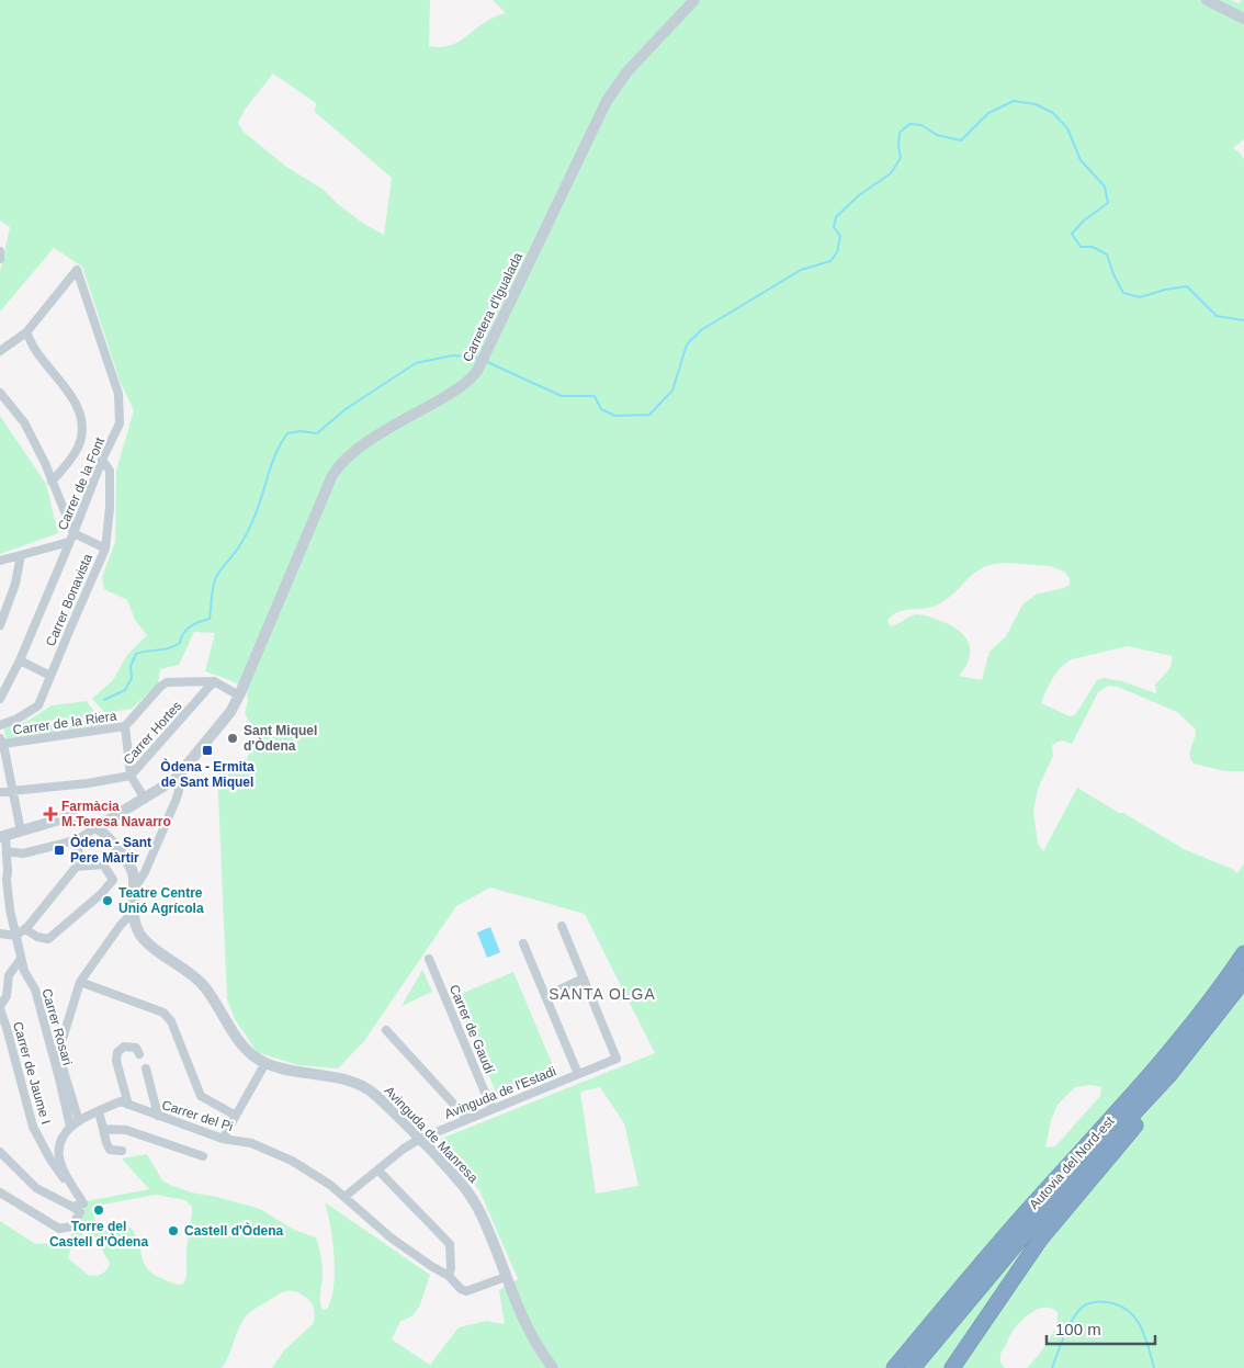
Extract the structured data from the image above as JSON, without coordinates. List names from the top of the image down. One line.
{"streets":{"highway":["Autovia del Nord-est"],"street":["Carretera d'Igualada","Carrer de la Font","Carrer Bonavista","Carrer de la Riera","Carrer Hortes","Carrer Rosari","Carrer de Gaudí","Carrer de Jaume I","Avinguda de l'Estadi","Carrer del Pi","Avinguda de Manresa"]},"crossings":[["Carretera d'Igualada","Avinguda de Manresa"],["Carrer de la Font","Carrer Bonavista"],["Carrer de la Riera","Carrer Hortes"],["Carrer Rosari","Avinguda de Manresa"],["Carrer de Gaudí","Avinguda de l'Estadi"],["Avinguda de l'Estadi","Carrer del Pi"],["Avinguda de l'Estadi","Avinguda de Manresa"],["Carrer del Pi","Avinguda de Manresa"]],"districts":["SANTA OLGA"],"places":{"other":["Sant Miquel d'Òdena","Teatre Centre Unió Agrícola","Torre del Castell d'Òdena","Castell d'Òdena"],"transit":["Òdena - Ermita de Sant Miquel","Òdena - Sant Pere Màrtir"],"health":["Farmàcia M.Teresa Navarro"]},"scale_bar":"100 m"}
